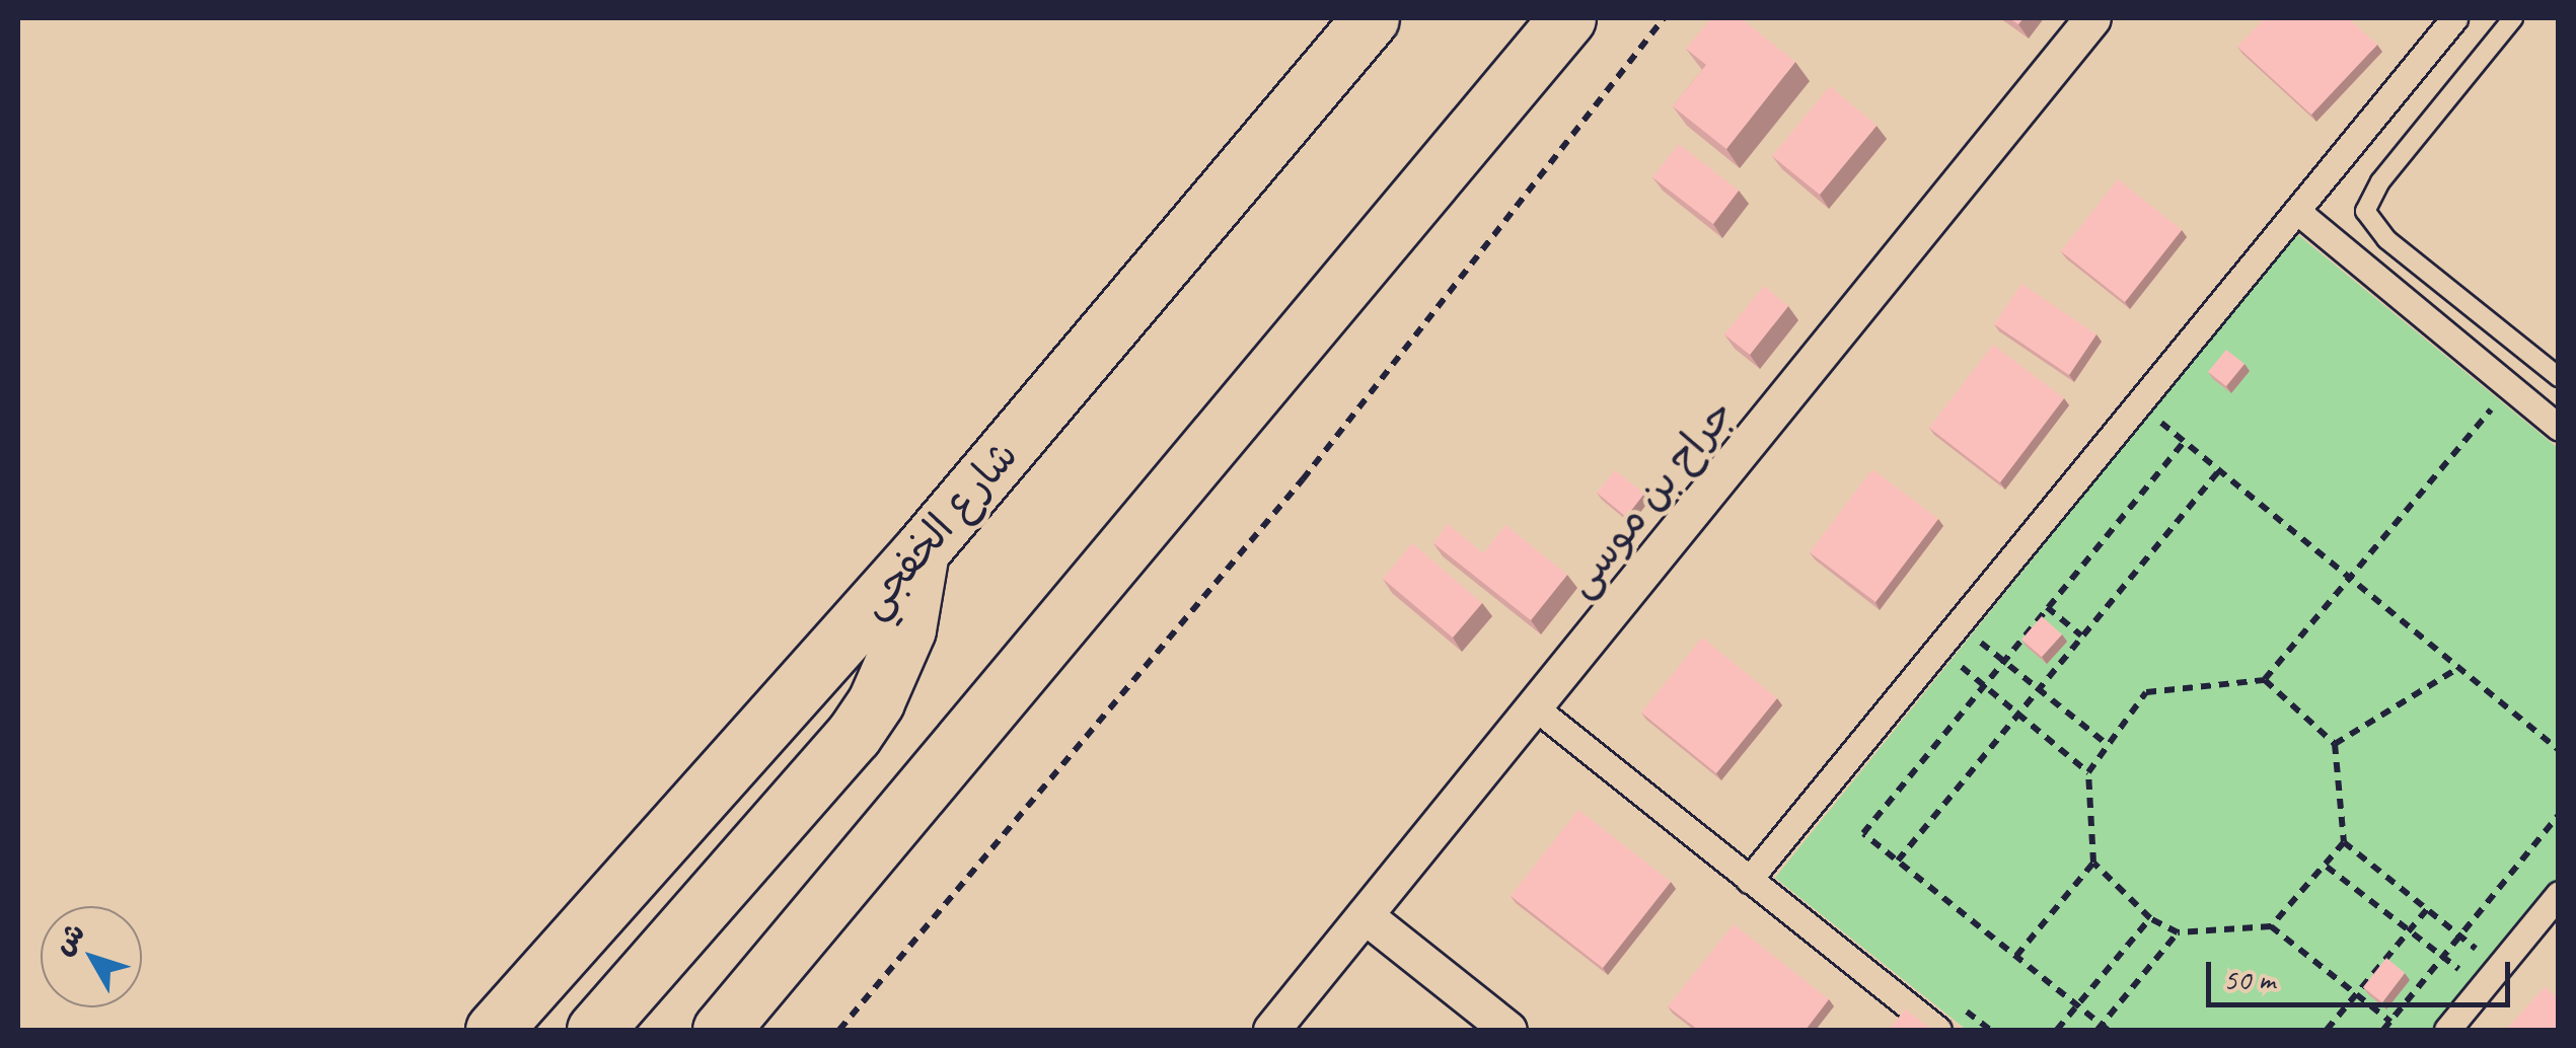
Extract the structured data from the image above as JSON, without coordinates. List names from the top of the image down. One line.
{"streets":{"highway":["شارع الخفجي"],"street":["جراح بن موسى"]},"scale_bar":"50 m","north":"top left"}
